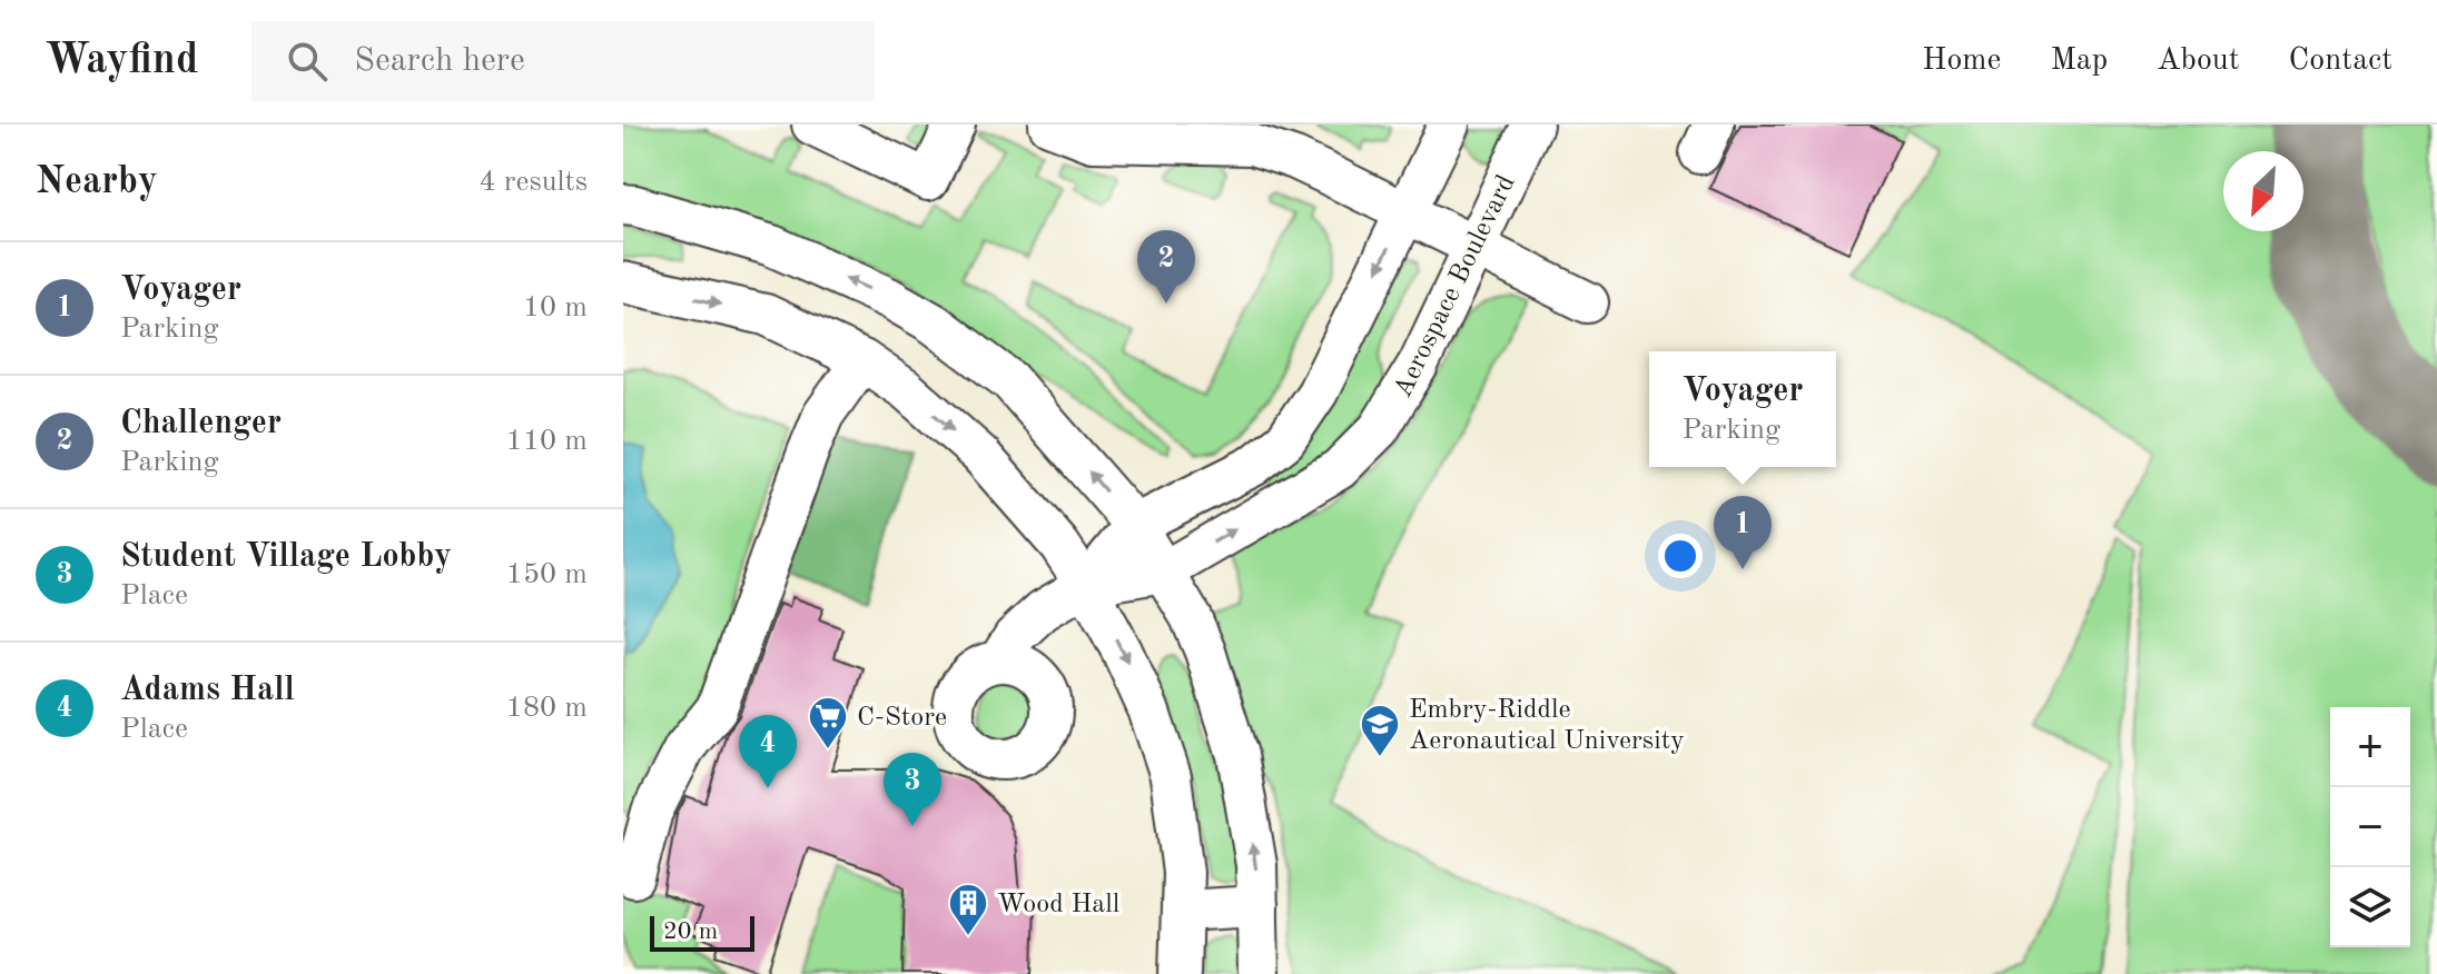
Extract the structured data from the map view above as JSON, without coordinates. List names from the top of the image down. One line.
{"streets":{"street":["Aerospace Boulevard"]},"places":{"supermarket":["C-Store"],"school or university":["Embry-Riddle Aeronautical University"],"building":["Wood Hall"]},"scale_bar":"20 m","north":"bottom left","page":{"header":"Wayfind","search":"Search here","nav":["Home","Map","About","Contact"],"heading":["Nearby","4 results"],"pins":["2","1","4","3"],"list":[{"mark":"1","name":"Voyager","note":"Parking","value":"10 m"},{"mark":"2","name":"Challenger","note":"Parking","value":"110 m"},{"mark":"3","name":"Student Village Lobby","note":"Place","value":"150 m"},{"mark":"4","name":"Adams Hall","note":"Place","value":"180 m"}],"popup":["Voyager","Parking"],"map_buttons":["+","−"],"scale":"20 m"}}
